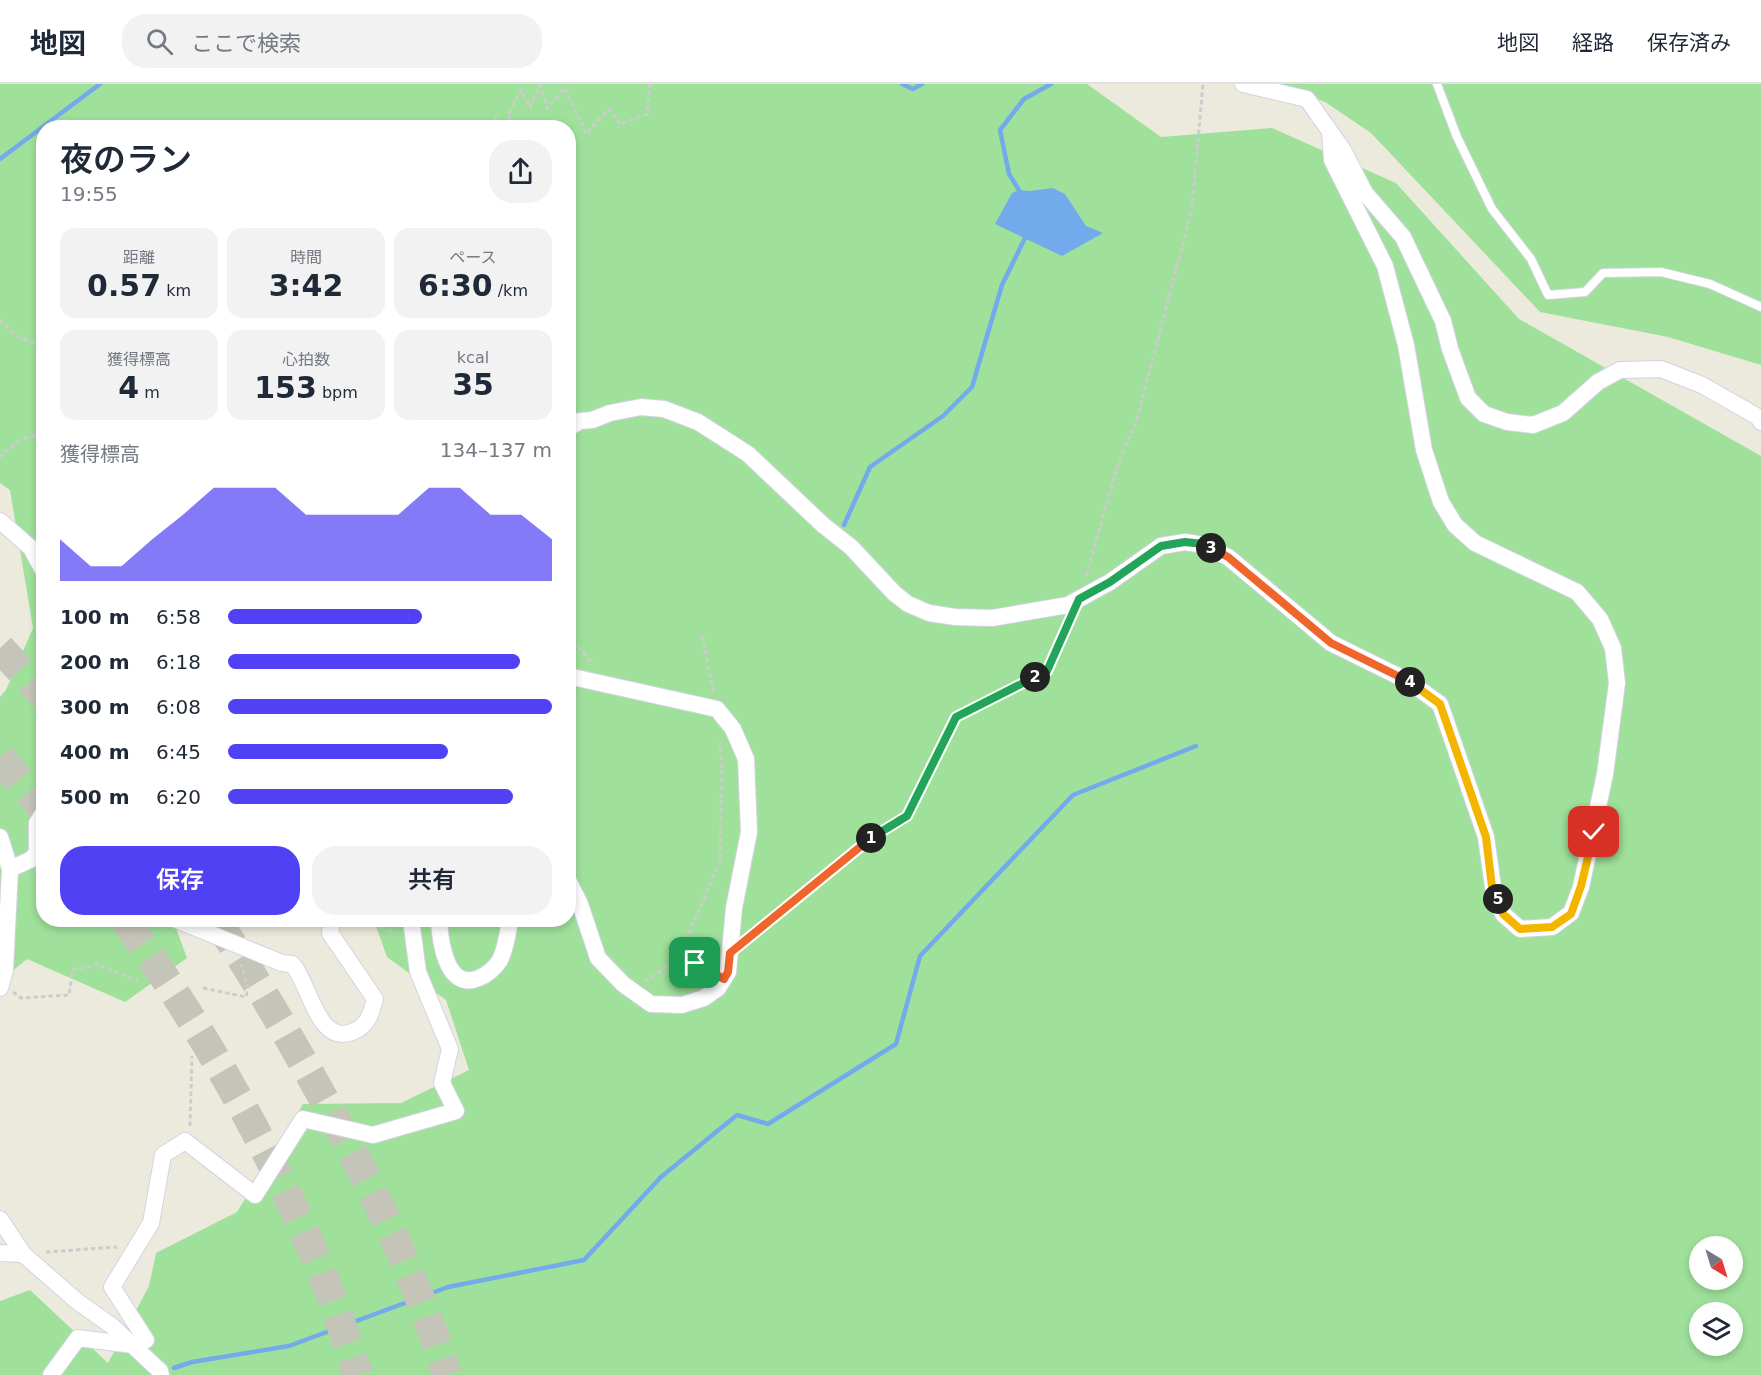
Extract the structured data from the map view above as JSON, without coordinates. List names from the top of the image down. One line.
{"north":"bottom right","page":{"header":"地図","search":"ここで検索","nav":["地図","経路","保存済み"],"heading":["夜のラン","19:55"],"stats":[["距離","0.57 km"],["時間","3:42"],["ペース","6:30 /km"],["獲得標高","4 m"],["心拍数","153 bpm"],["kcal","35"]],"chart":["獲得標高","134–137 m"],"pins":["3","2","4","1","5"],"list":[{"name":"100 m","note":"6:58"},{"name":"200 m","note":"6:18"},{"name":"300 m","note":"6:08"},{"name":"400 m","note":"6:45"},{"name":"500 m","note":"6:20"}],"buttons":["保存","共有"]}}
